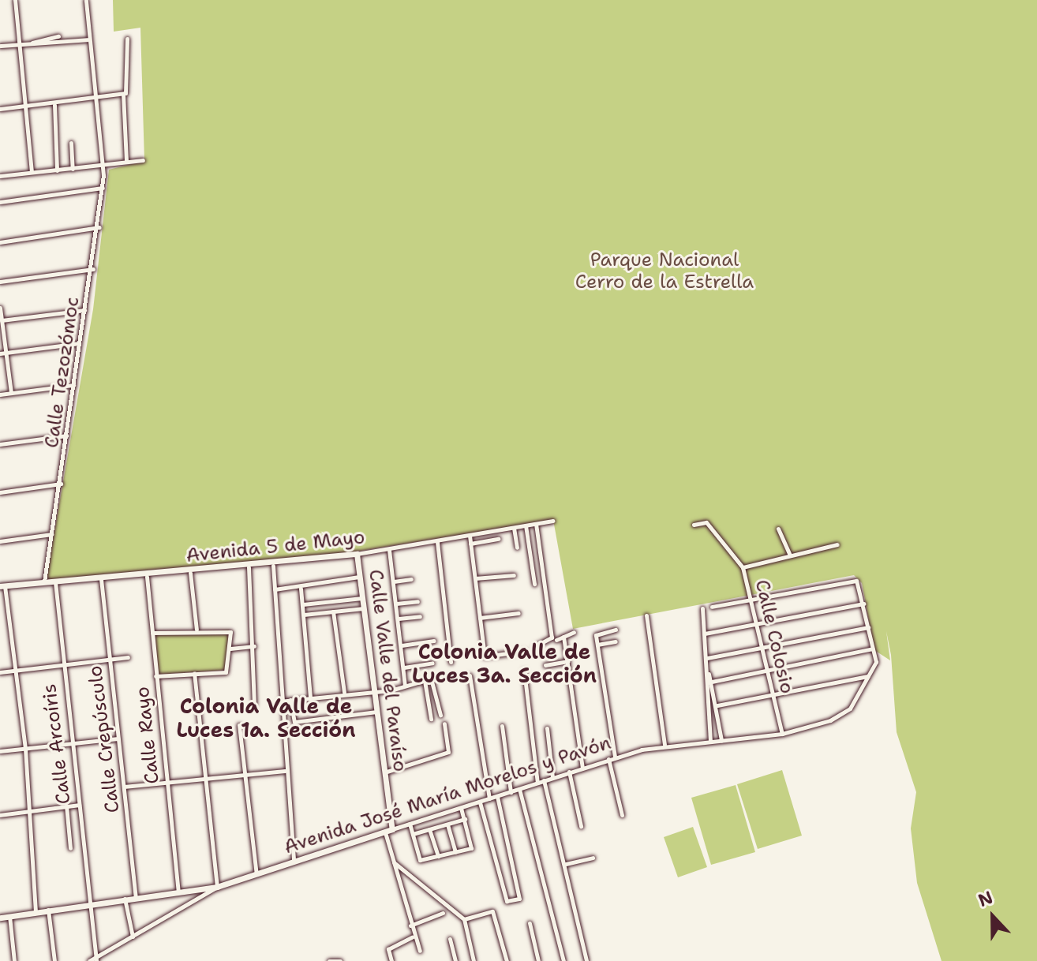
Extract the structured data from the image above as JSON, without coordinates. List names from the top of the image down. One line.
{"streets":{"street":["Calle Tezozómoc","Avenida 5 de Mayo","Calle Colosio","Calle Valle del Paraíso","Calle Rayo","Calle Crepúsculo","Calle Arcoíris","Avenida José María Morelos y Pavón"]},"crossings":[["Calle Tezozómoc","Avenida 5 de Mayo"],["Avenida 5 de Mayo","Calle Valle del Paraíso"],["Avenida 5 de Mayo","Calle Rayo"],["Avenida 5 de Mayo","Calle Crepúsculo"],["Avenida 5 de Mayo","Calle Arcoíris"],["Calle Colosio","Avenida José María Morelos y Pavón"],["Calle Valle del Paraíso","Avenida José María Morelos y Pavón"],["Calle Rayo","Avenida José María Morelos y Pavón"],["Calle Crepúsculo","Avenida José María Morelos y Pavón"],["Calle Arcoíris","Avenida José María Morelos y Pavón"]],"districts":["Colonia Valle de Luces 3a. Sección","Colonia Valle de Luces 1a. Sección"],"parks":["Parque Nacional Cerro de la Estrella"],"north":"top"}
